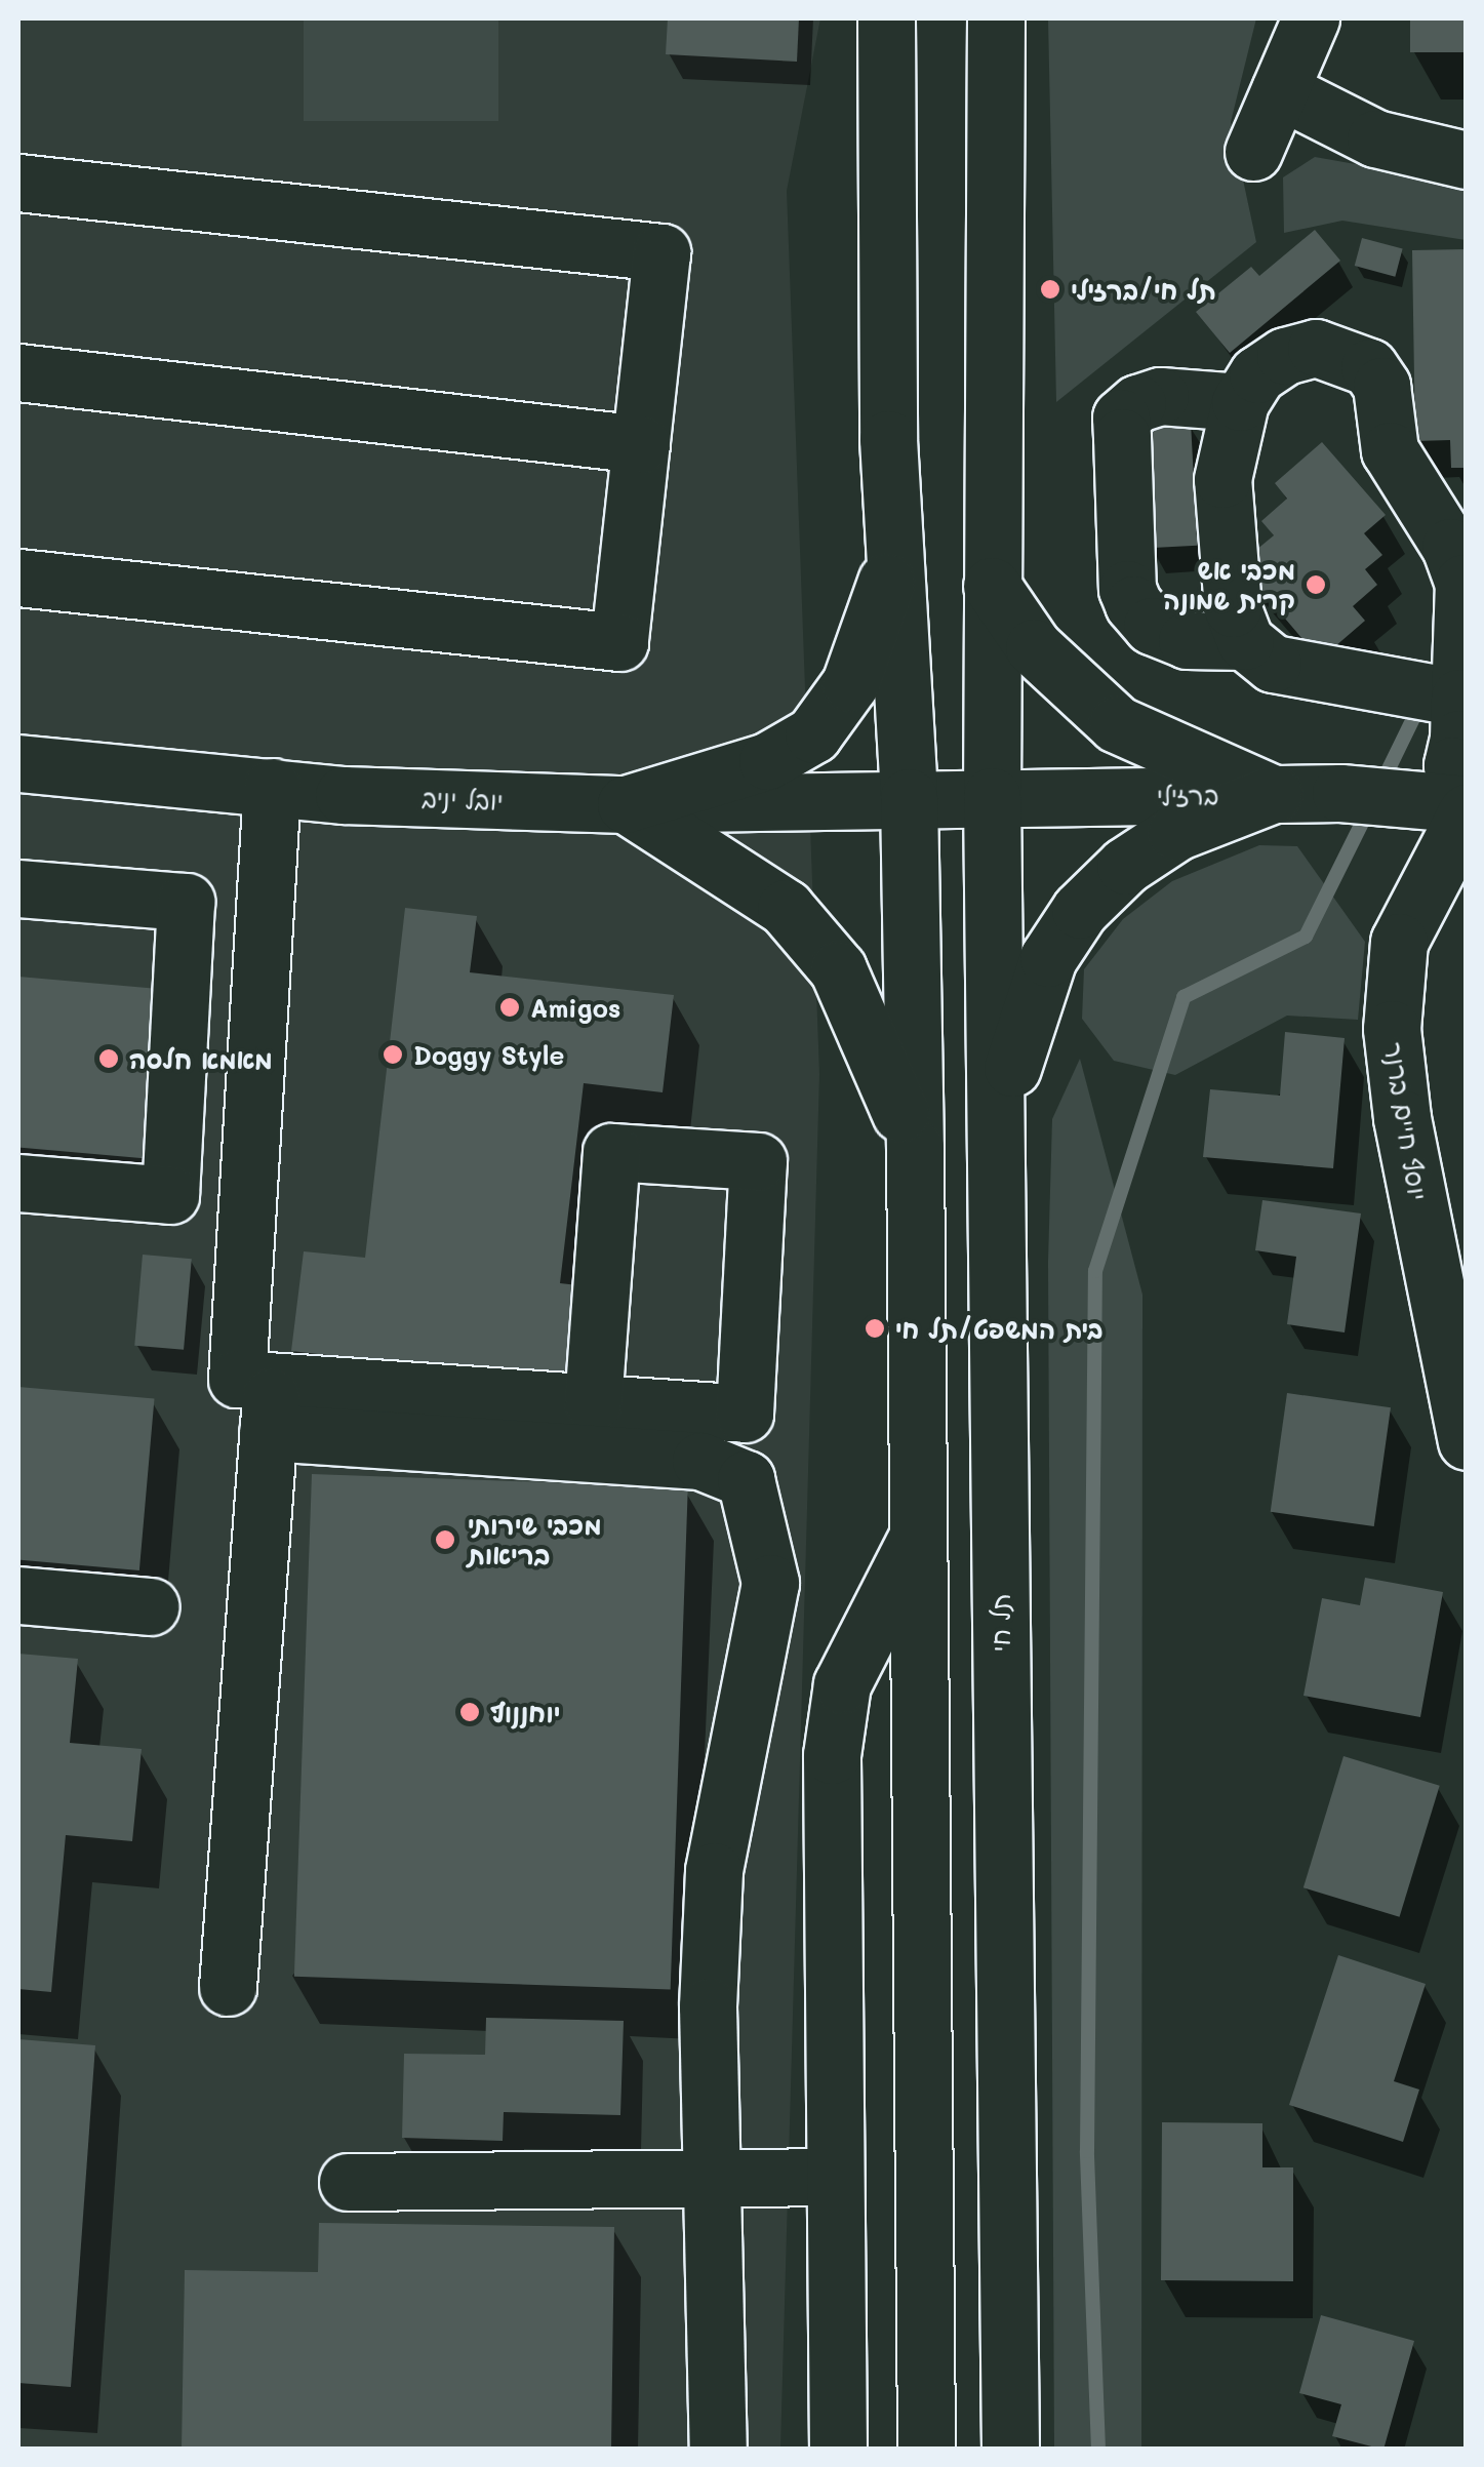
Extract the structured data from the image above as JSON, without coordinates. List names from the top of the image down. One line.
{"streets":{"main road":["ברזילי","יובל יניב","יוסף חיים ברנר","תל חי"]},"crossings":[["ברזילי","יובל יניב"],["ברזילי","תל חי"]],"places":["תל חי/ברזילי","מכבי אש קרית שמונה","Amigos","Doggy Style","מאמא חלסה","בית המשפט/תל חי","מכבי שירותי בריאות","יוחננוף"]}
